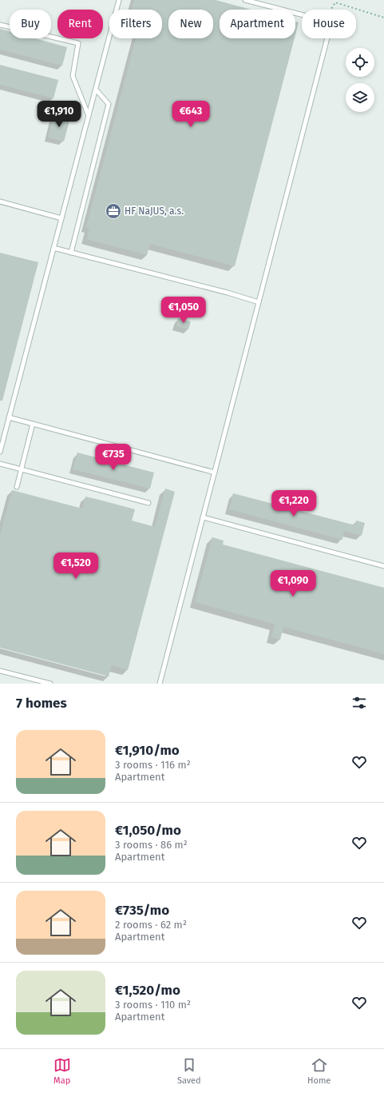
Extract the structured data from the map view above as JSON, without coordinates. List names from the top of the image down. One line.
{"places":{"office":["HF NaJUS, a.s."]},"page":{"chip":["Buy","Rent","Filters","New","Apartment","House"],"price":["€1,910","€643","€1,050","€735","€1,220","€1,520","€1,090"],"heading":"7 homes","list":[{"name":"€1,910/mo","note":"3 rooms · 116 m² · Apartment"},{"name":"€1,050/mo","note":"3 rooms · 86 m² · Apartment"},{"name":"€735/mo","note":"2 rooms · 62 m² · Apartment"},{"name":"€1,520/mo","note":"3 rooms · 110 m² · Apartment"}],"tabs":["Map","Saved","Home"]}}
